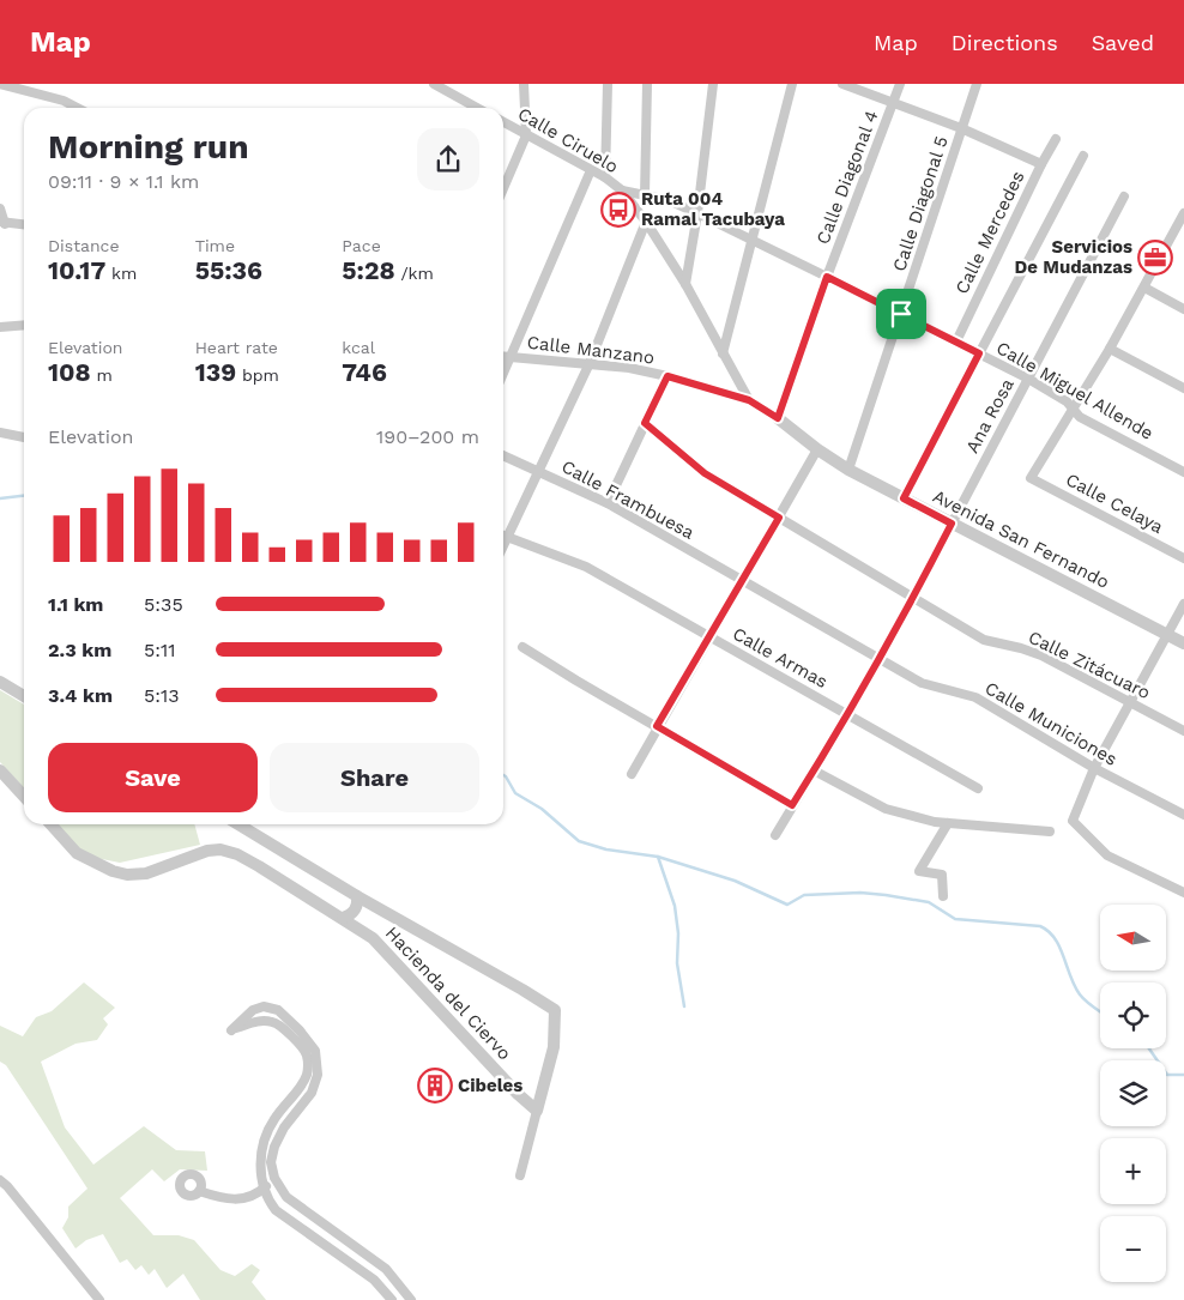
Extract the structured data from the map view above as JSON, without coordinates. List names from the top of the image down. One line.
{"streets":{"street":["Calle Ciruelo","Calle Diagonal 4","Calle Diagonal 5","Calle Mercedes","Calle Manzano","Calle Miguel Allende","Ana Rosa","Calle Frambuesa","Calle Celaya","Avenida San Fernando","Calle Armas","Calle Zitácuaro","Calle Municiones","Hacienda del Ciervo"]},"crossings":[["Calle Ciruelo","Calle Miguel Allende"],["Calle Ciruelo","Avenida San Fernando"],["Calle Diagonal 4","Calle Miguel Allende"],["Calle Diagonal 4","Avenida San Fernando"],["Calle Diagonal 5","Calle Miguel Allende"],["Calle Diagonal 5","Avenida San Fernando"],["Calle Mercedes","Calle Miguel Allende"],["Calle Manzano","Avenida San Fernando"],["Calle Miguel Allende","Ana Rosa"],["Calle Miguel Allende","Calle Celaya"],["Calle Miguel Allende","Avenida San Fernando"],["Ana Rosa","Avenida San Fernando"],["Ana Rosa","Calle Armas"],["Ana Rosa","Calle Zitácuaro"],["Ana Rosa","Calle Municiones"],["Calle Frambuesa","Calle Municiones"]],"places":{"bus stop":["Ruta 004 Ramal Tacubaya"],"office":["Servicios De Mudanzas"],"building":["Cibeles"]},"north":"left","page":{"header":"Map","nav":["Map","Directions","Saved"],"heading":["Morning run","09:11 · 9 × 1.1 km"],"stats":[["Distance","10.17 km"],["Time","55:36"],["Pace","5:28 /km"],["Elevation","108 m"],["Heart rate","139 bpm"],["kcal","746"]],"chart":["Elevation","190–200 m"],"list":[{"name":"1.1 km","note":"5:35"},{"name":"2.3 km","note":"5:11"},{"name":"3.4 km","note":"5:13"}],"buttons":["Save","Share"],"map_buttons":["+","−"]}}
